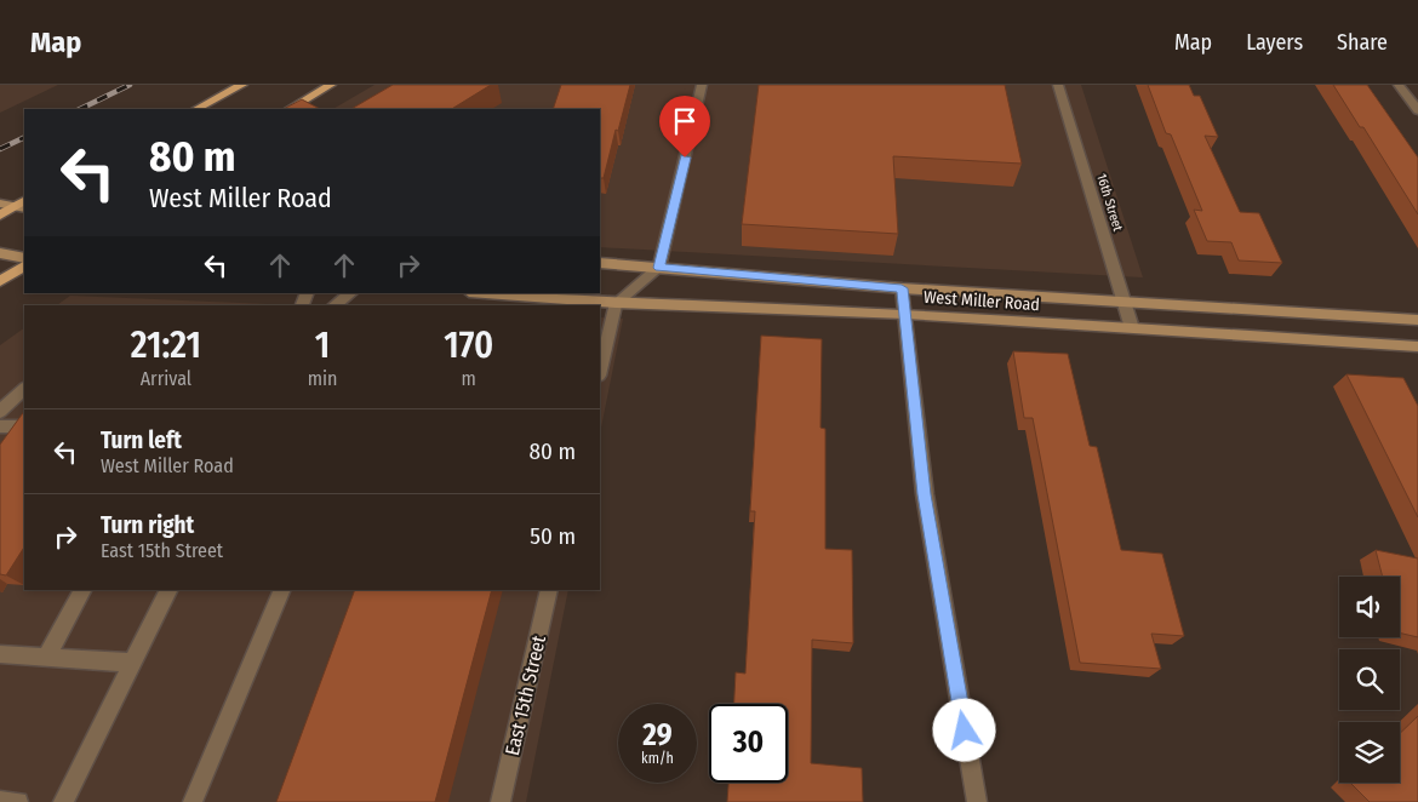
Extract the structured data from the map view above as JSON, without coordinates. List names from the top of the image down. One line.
{"streets":{"main road":["West Miller Road"],"street":["16th Street","East 15th Street"]},"crossings":[["16th Street","West Miller Road"]],"page":{"header":"Map","nav":["Map","Layers","Share"],"turn":["80 m","West Miller Road"],"eta":["21:21","Arrival","1","min","170","m"],"list":[{"name":"Turn left","note":"West Miller Road","value":"80 m"},{"name":"Turn right","note":"East 15th Street","value":"50 m"}],"speed":"29 km/h","limit":"30"}}
